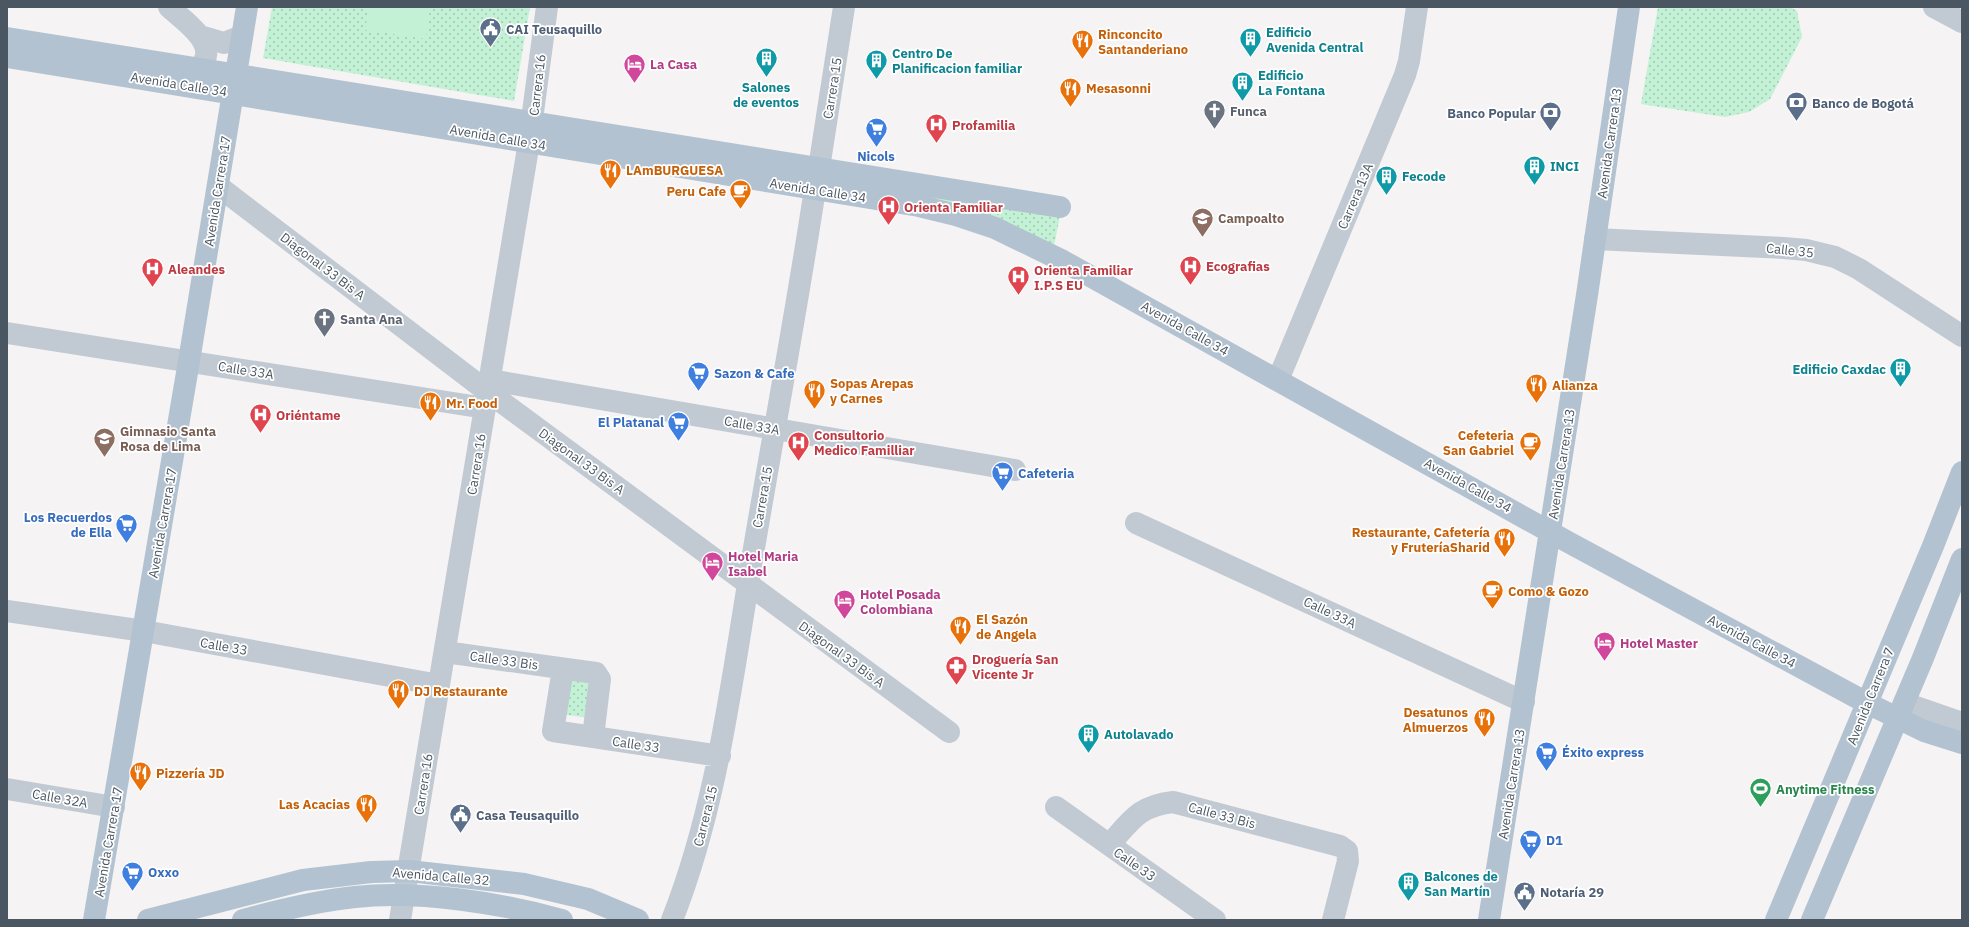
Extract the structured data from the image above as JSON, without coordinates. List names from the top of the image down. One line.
{"streets":{"main road":["Avenida Calle 34","Avenida Carrera 13","Avenida Carrera 17","Avenida Carrera 7","Avenida Calle 32"],"street":["Carrera 16","Carrera 15","Carrera 13A","Calle 35","Diagonal 33 Bis A","Calle 33A","Calle 33","Calle 33 Bis","Calle 32A"]},"crossings":[["Avenida Calle 34","Carrera 16"],["Avenida Calle 34","Carrera 15"],["Avenida Calle 34","Avenida Carrera 13"],["Avenida Calle 34","Avenida Carrera 17"],["Avenida Calle 34","Carrera 13A"],["Avenida Calle 34","Avenida Carrera 7"],["Carrera 16","Diagonal 33 Bis A"],["Carrera 16","Calle 33A"],["Carrera 16","Calle 33"],["Carrera 16","Calle 33 Bis"],["Carrera 16","Avenida Calle 32"],["Carrera 15","Diagonal 33 Bis A"],["Carrera 15","Calle 33A"],["Carrera 15","Calle 33"],["Avenida Carrera 13","Calle 35"],["Avenida Carrera 13","Calle 33A"],["Avenida Carrera 17","Diagonal 33 Bis A"],["Avenida Carrera 17","Calle 33A"],["Avenida Carrera 17","Calle 33"],["Avenida Carrera 17","Calle 32A"],["Diagonal 33 Bis A","Calle 33A"],["Calle 33","Calle 33 Bis"]],"places":{"public building":["CAI Teusaquillo","Casa Teusaquillo","Notaría 29"],"building":["Edificio Avenida Central","Salones de eventos","Centro De Planificacion familiar","Edificio La Fontana","INCI","Fecode","Edificio Caxdac","Autolavado","Balcones de San Martín"],"restaurant":["Rinconcito Santanderiano","Mesasonni","LAmBURGUESA","Alianza","Sopas Arepas y Carnes","Mr. Food","Restaurante, Cafetería y FruteríaSharid","El Sazón de Angela","DJ Restaurante","Desatunos Almuerzos","Pizzería JD","Las Acacias"],"hotel":["La Casa","Hotel Maria Isabel","Hotel Posada Colombiana","Hotel Master"],"bank":["Banco de Bogotá","Banco Popular"],"church":["Funca","Santa Ana"],"hospital":["Profamilia","Orienta Familiar","Ecografias","Aleandes","Orienta Familiar I.P.S EU","Oriéntame","Consultorio Medico Familliar"],"supermarket":["Nicols","Sazon & Cafe","El Platanal","Cafeteria","Los Recuerdos de Ella","Éxito express","D1","Oxxo"],"cafe":["Peru Cafe","Cefeteria San Gabriel","Como & Gozo"],"school or university":["Campoalto","Gimnasio Santa Rosa de Lima"],"pharmacy":["Droguería San Vicente Jr"],"sports":["Anytime Fitness"]}}
